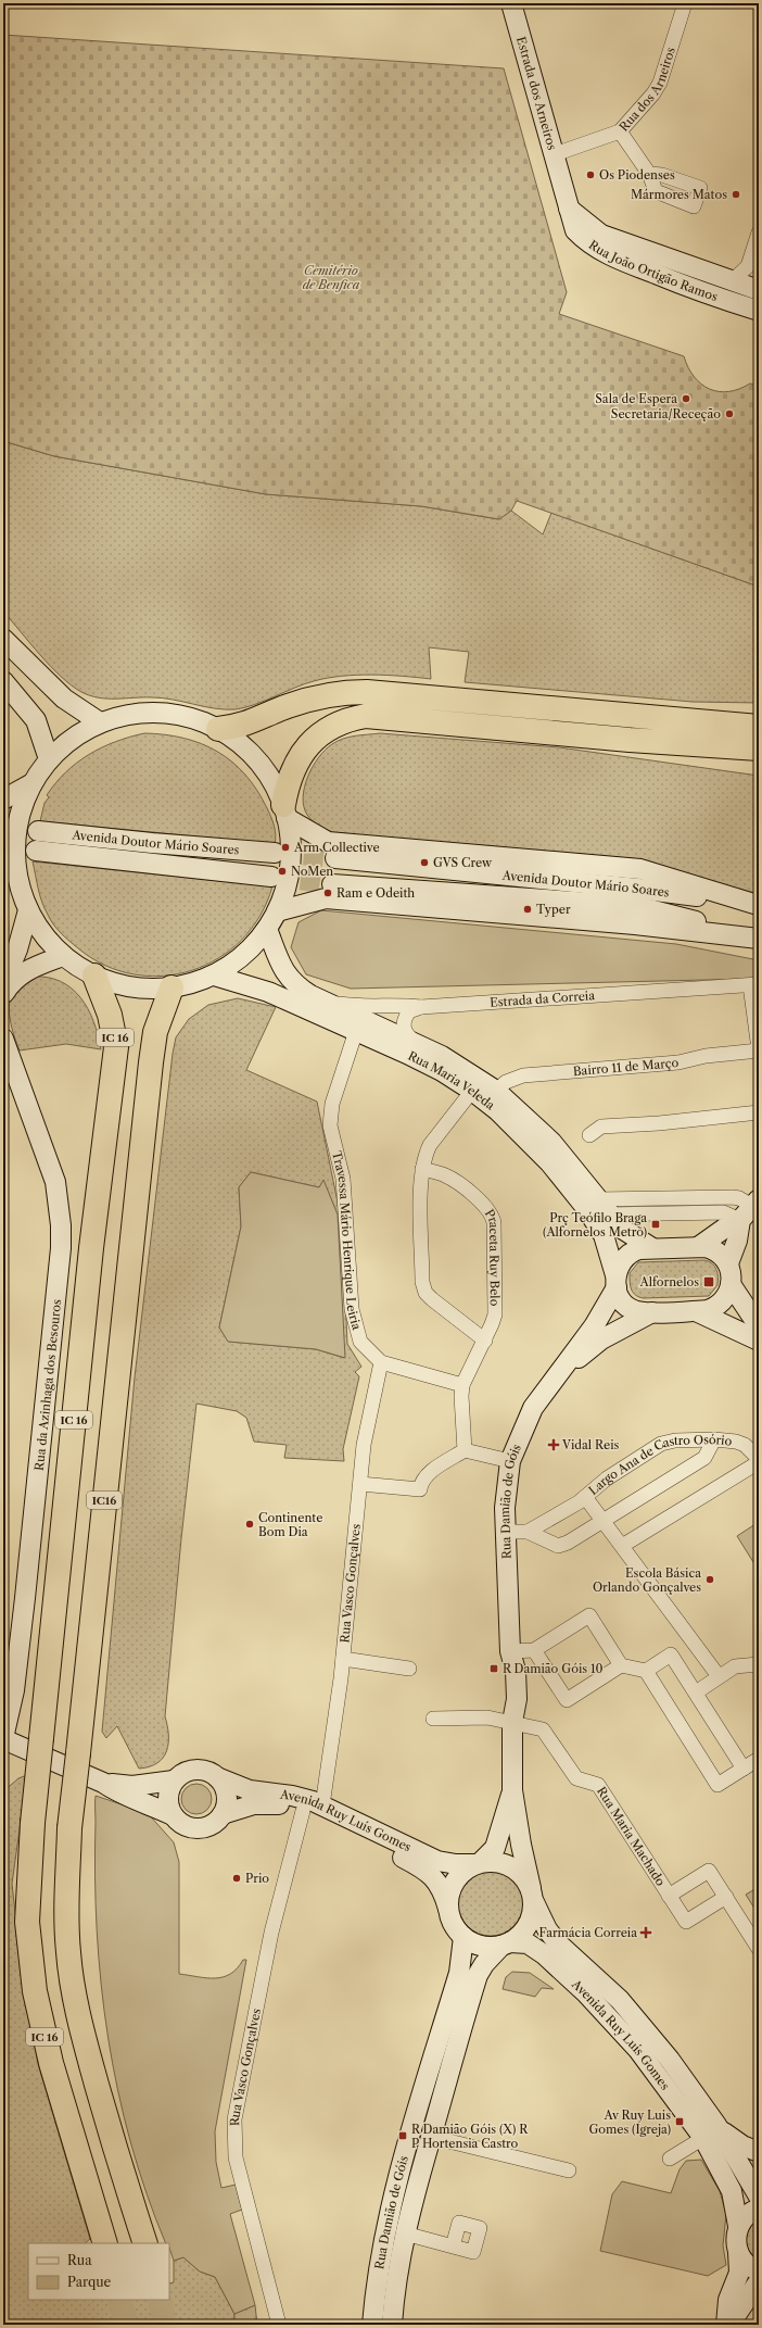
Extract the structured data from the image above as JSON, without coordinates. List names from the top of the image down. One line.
{"streets":{"highway":["IC 16","IC16"],"street":["Rua dos Arneiros","Estrada dos Arneiros","Rua João Ortigão Ramos","Avenida Doutor Mário Soares","Estrada da Correia","Bairro 11 de Março","Rua Maria Veleda","Travessa Mário Henrique Leiria","Praceta Ruy Belo","Rua da Azinhaga dos Besouros","Largo Ana de Castro Osório","Rua Damião de Góis","Rua Vasco Gonçalves","Avenida Ruy Luís Gomes","Rua Maria Machado"]},"crossings":[["Rua dos Arneiros","Estrada dos Arneiros"],["Estrada dos Arneiros","Rua João Ortigão Ramos"],["Estrada da Correia","Bairro 11 de Março"],["Estrada da Correia","Rua Maria Veleda"],["Bairro 11 de Março","Rua Maria Veleda"],["Rua Maria Veleda","Travessa Mário Henrique Leiria"],["Rua Maria Veleda","Rua Damião de Góis"],["Travessa Mário Henrique Leiria","Rua Vasco Gonçalves"],["Rua Damião de Góis","Avenida Ruy Luís Gomes"],["Rua Damião de Góis","Rua Maria Machado"],["Rua Vasco Gonçalves","Avenida Ruy Luís Gomes"]],"parks":["Cemitério de Benfica"],"places":{"other":["Os Piodenses","Mármores Matos","Sala de Espera","Secretaria/Receção","Arm Collective","GVS Crew","NoMen","Ram e Odeith","Typer","Continente Bom Dia","Escola Básica Orlando Gonçalves","Prio"],"transit":["Prç Teófilo Braga (Alfornelos Metro)","Alfornelos","R Damião Góis 10","Av Ruy Luis Gomes (Igreja)","R Damião Góis (X) R P Hortensia Castro"],"health":["Vidal Reis","Farmácia Correia"]},"legend":["Rua","Parque"]}
